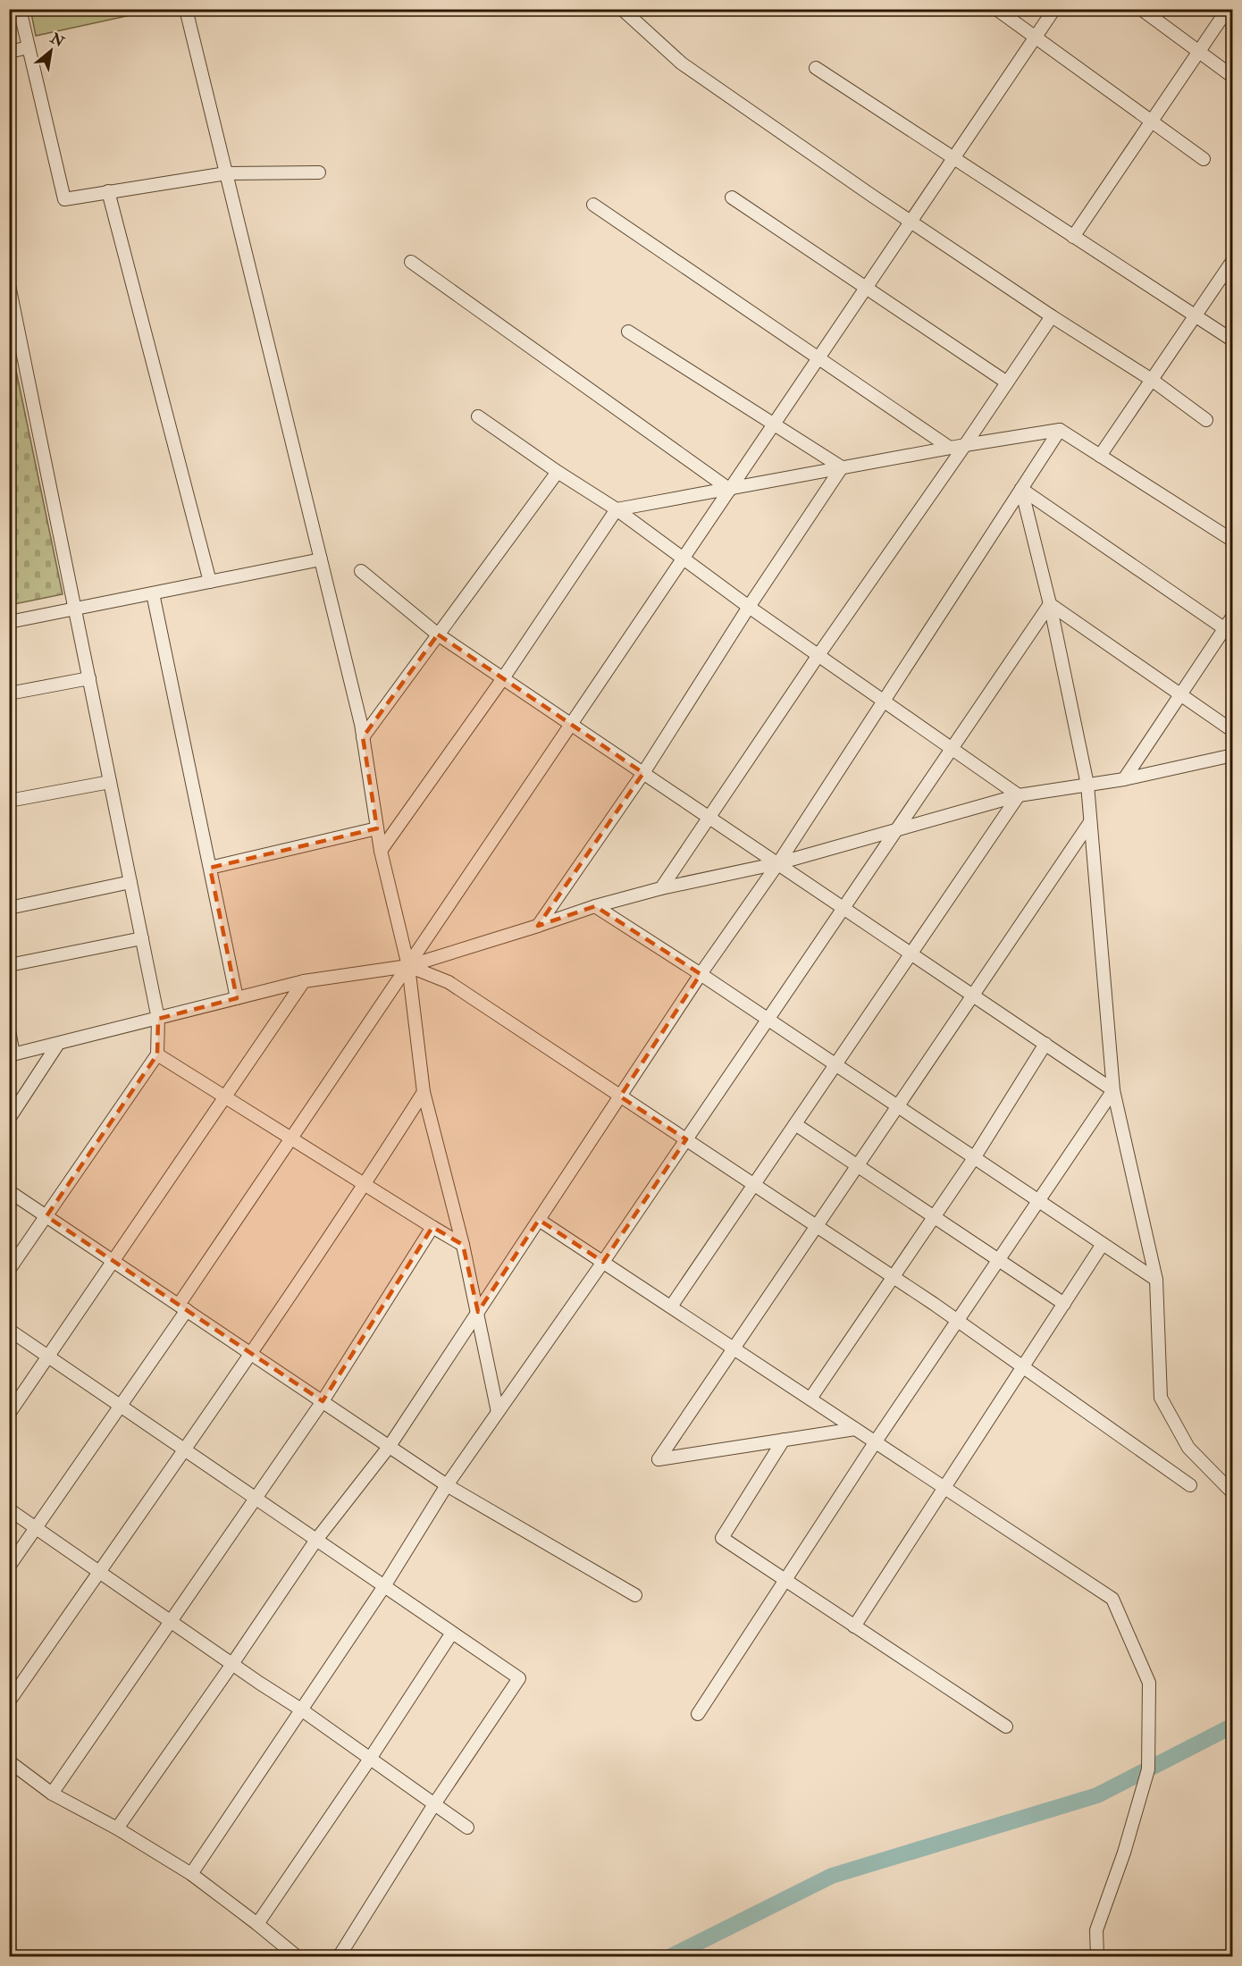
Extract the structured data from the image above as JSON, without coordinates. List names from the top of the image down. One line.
{"north":"top right"}
